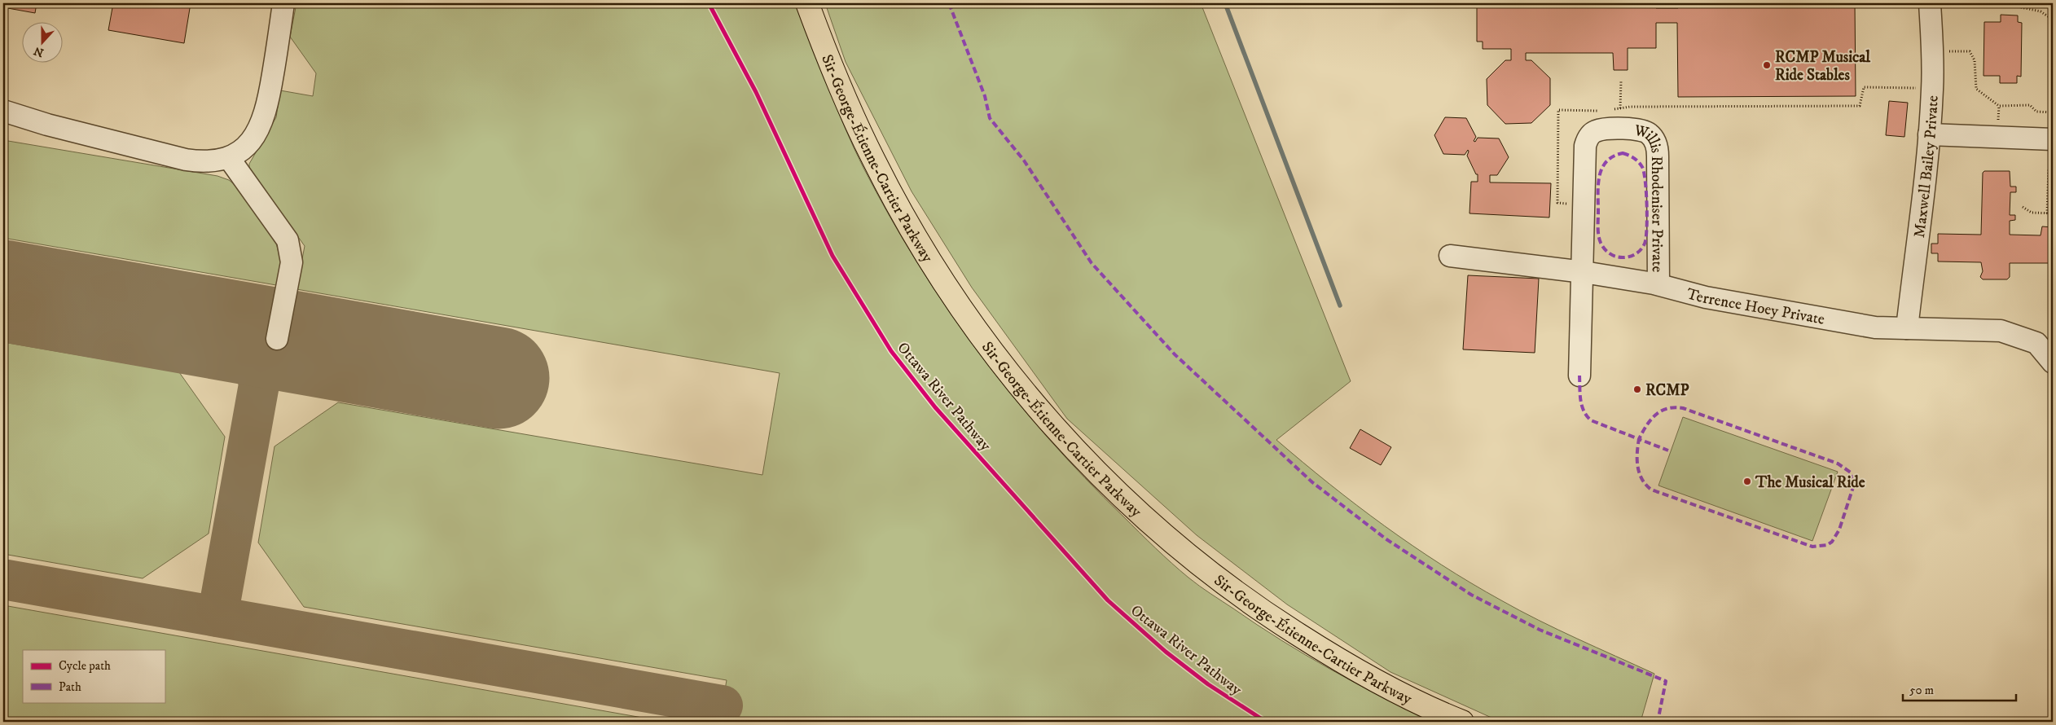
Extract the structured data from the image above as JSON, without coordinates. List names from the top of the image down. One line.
{"streets":{"main road":["Sir-George-Étienne-Cartier Parkway"],"lane":["Maxwell Bailey Private","Willis Rhodeniser Private","Terrence Hoey Private"],"cycle path":["Ottawa River Pathway"]},"crossings":[["Maxwell Bailey Private","Terrence Hoey Private"],["Willis Rhodeniser Private","Terrence Hoey Private"]],"places":["RCMP Musical Ride Stables","RCMP","The Musical Ride"],"legend":["Cycle path","Path"],"scale_bar":"50 m","north":"bottom"}
